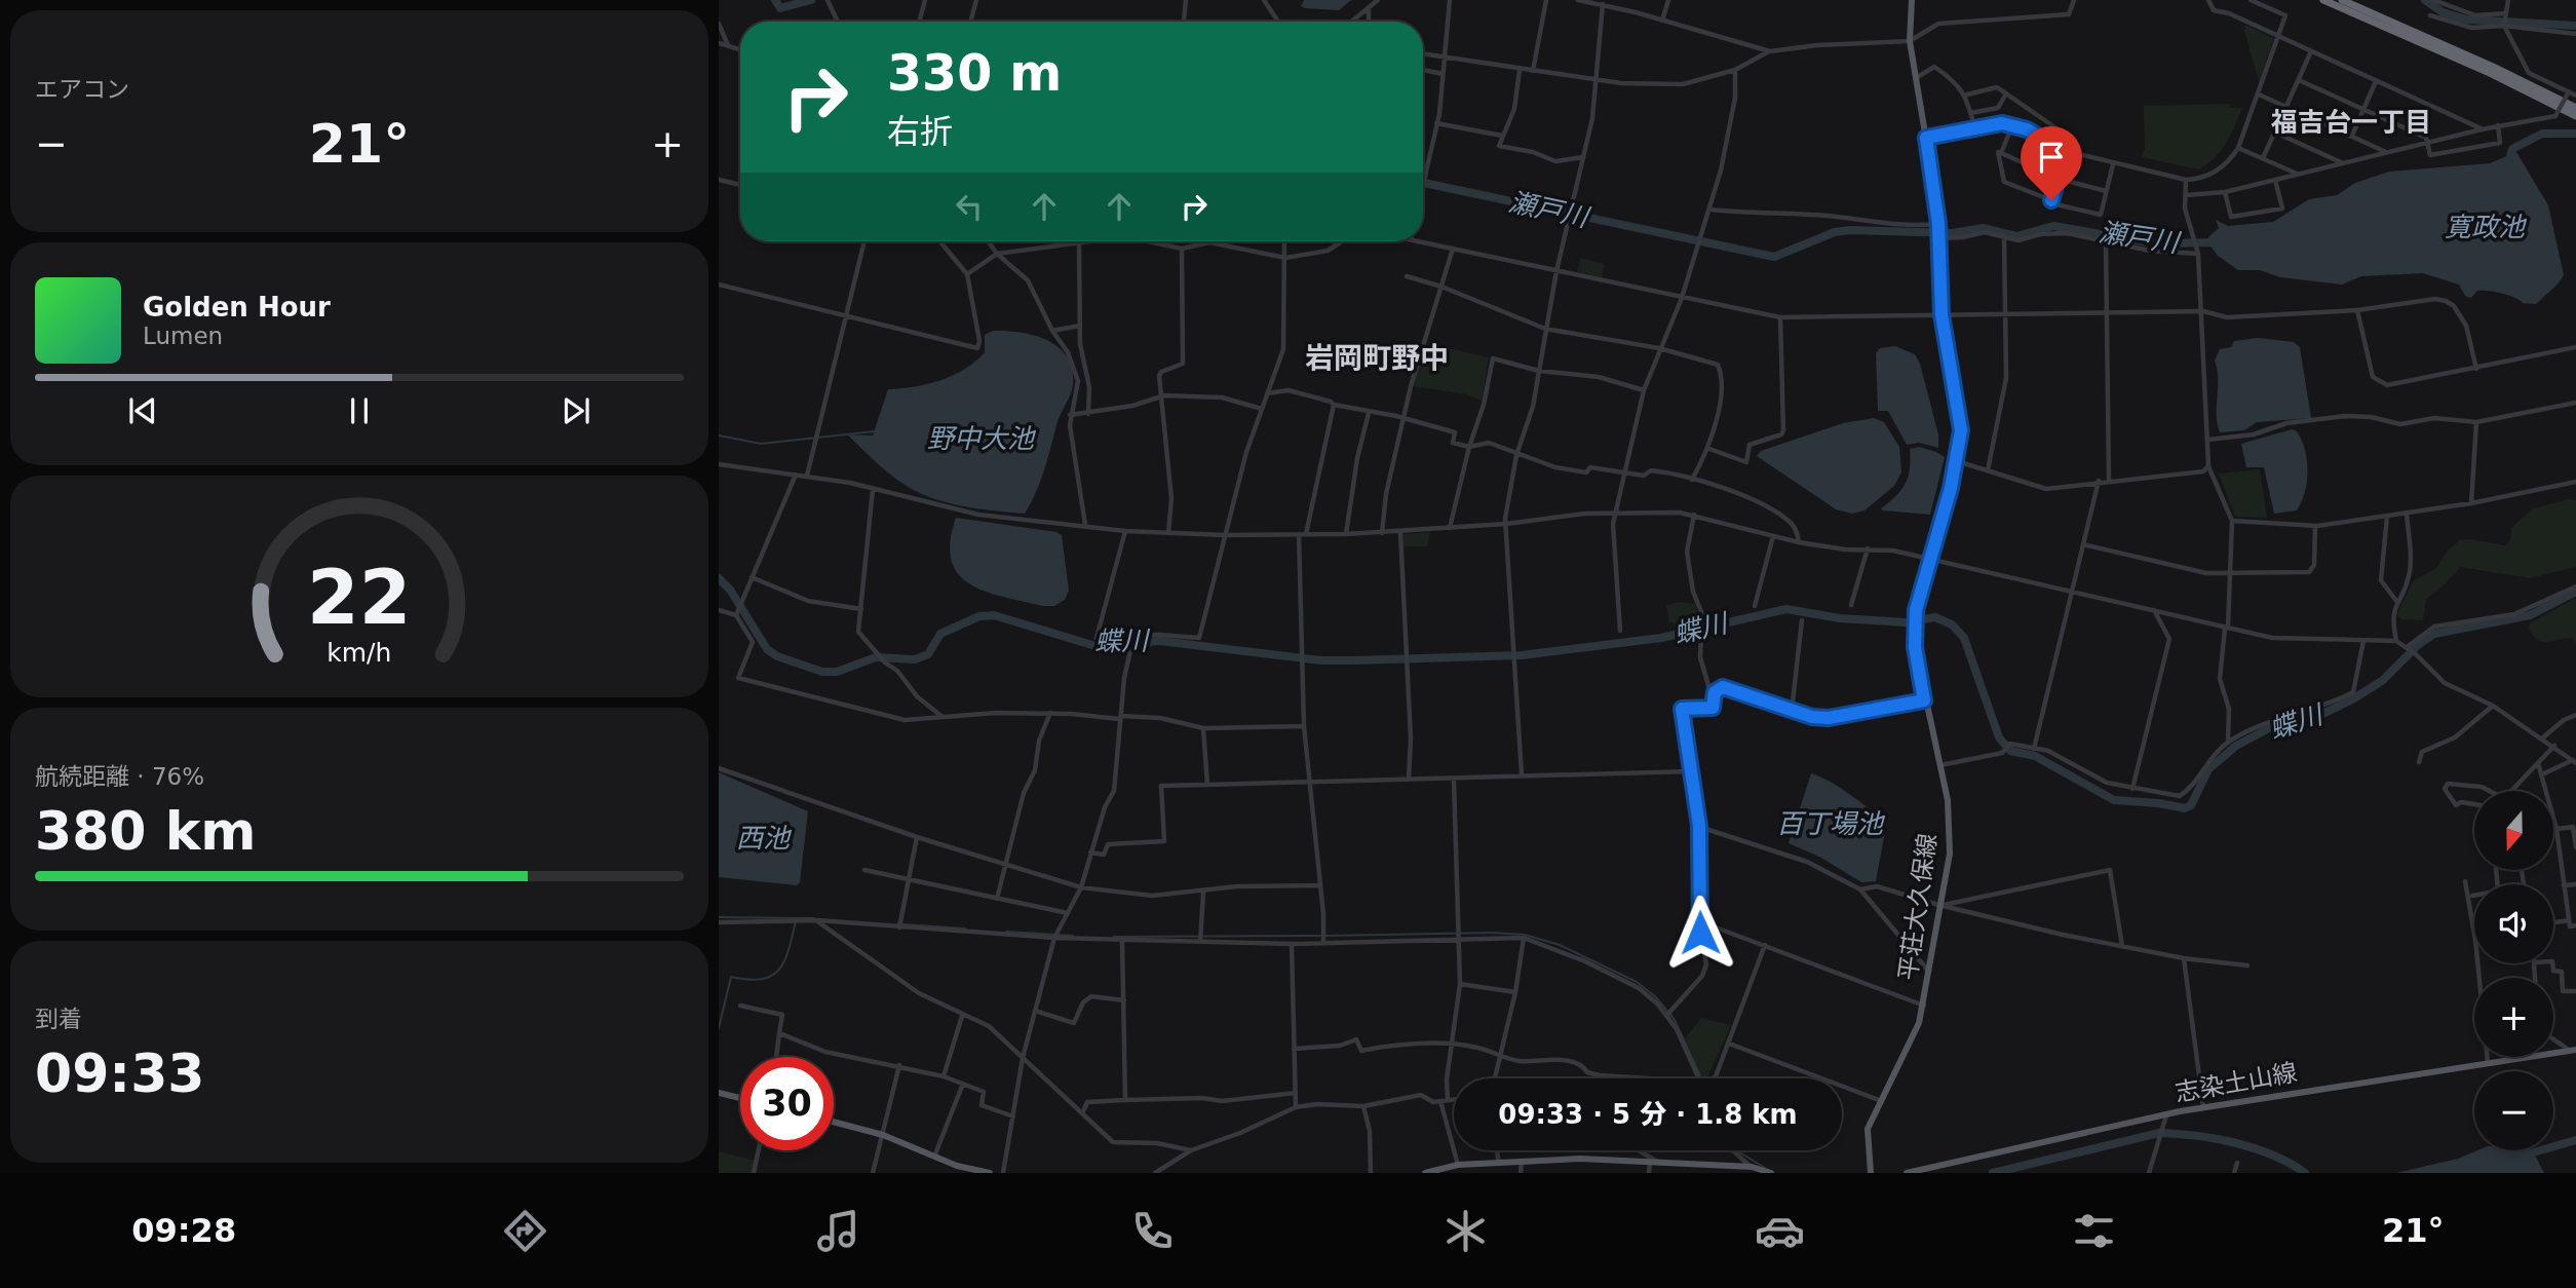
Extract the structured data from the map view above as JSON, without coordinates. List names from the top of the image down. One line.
{"streets":{"main road":["平荘大久保線","志染土山線"]},"districts":["福吉台一丁目","岩岡町野中"],"water":["瀬戸川","寛政池","野中大池","蝶川","百丁場池","西池"],"north":"bottom","page":{"tile":["エアコン",["航続距離 · 76%","380 km"],["到着","09:33"]],"turn":["330 m","右折"],"heat":["−","21°","+"],"song":["Golden Hour","Lumen"],"map_buttons":["+","−"],"limit":"30","trip":"09:33 · 5 分 · 1.8 km","tabs":["09:28","21°"],"gauge":["22","km/h"]}}
